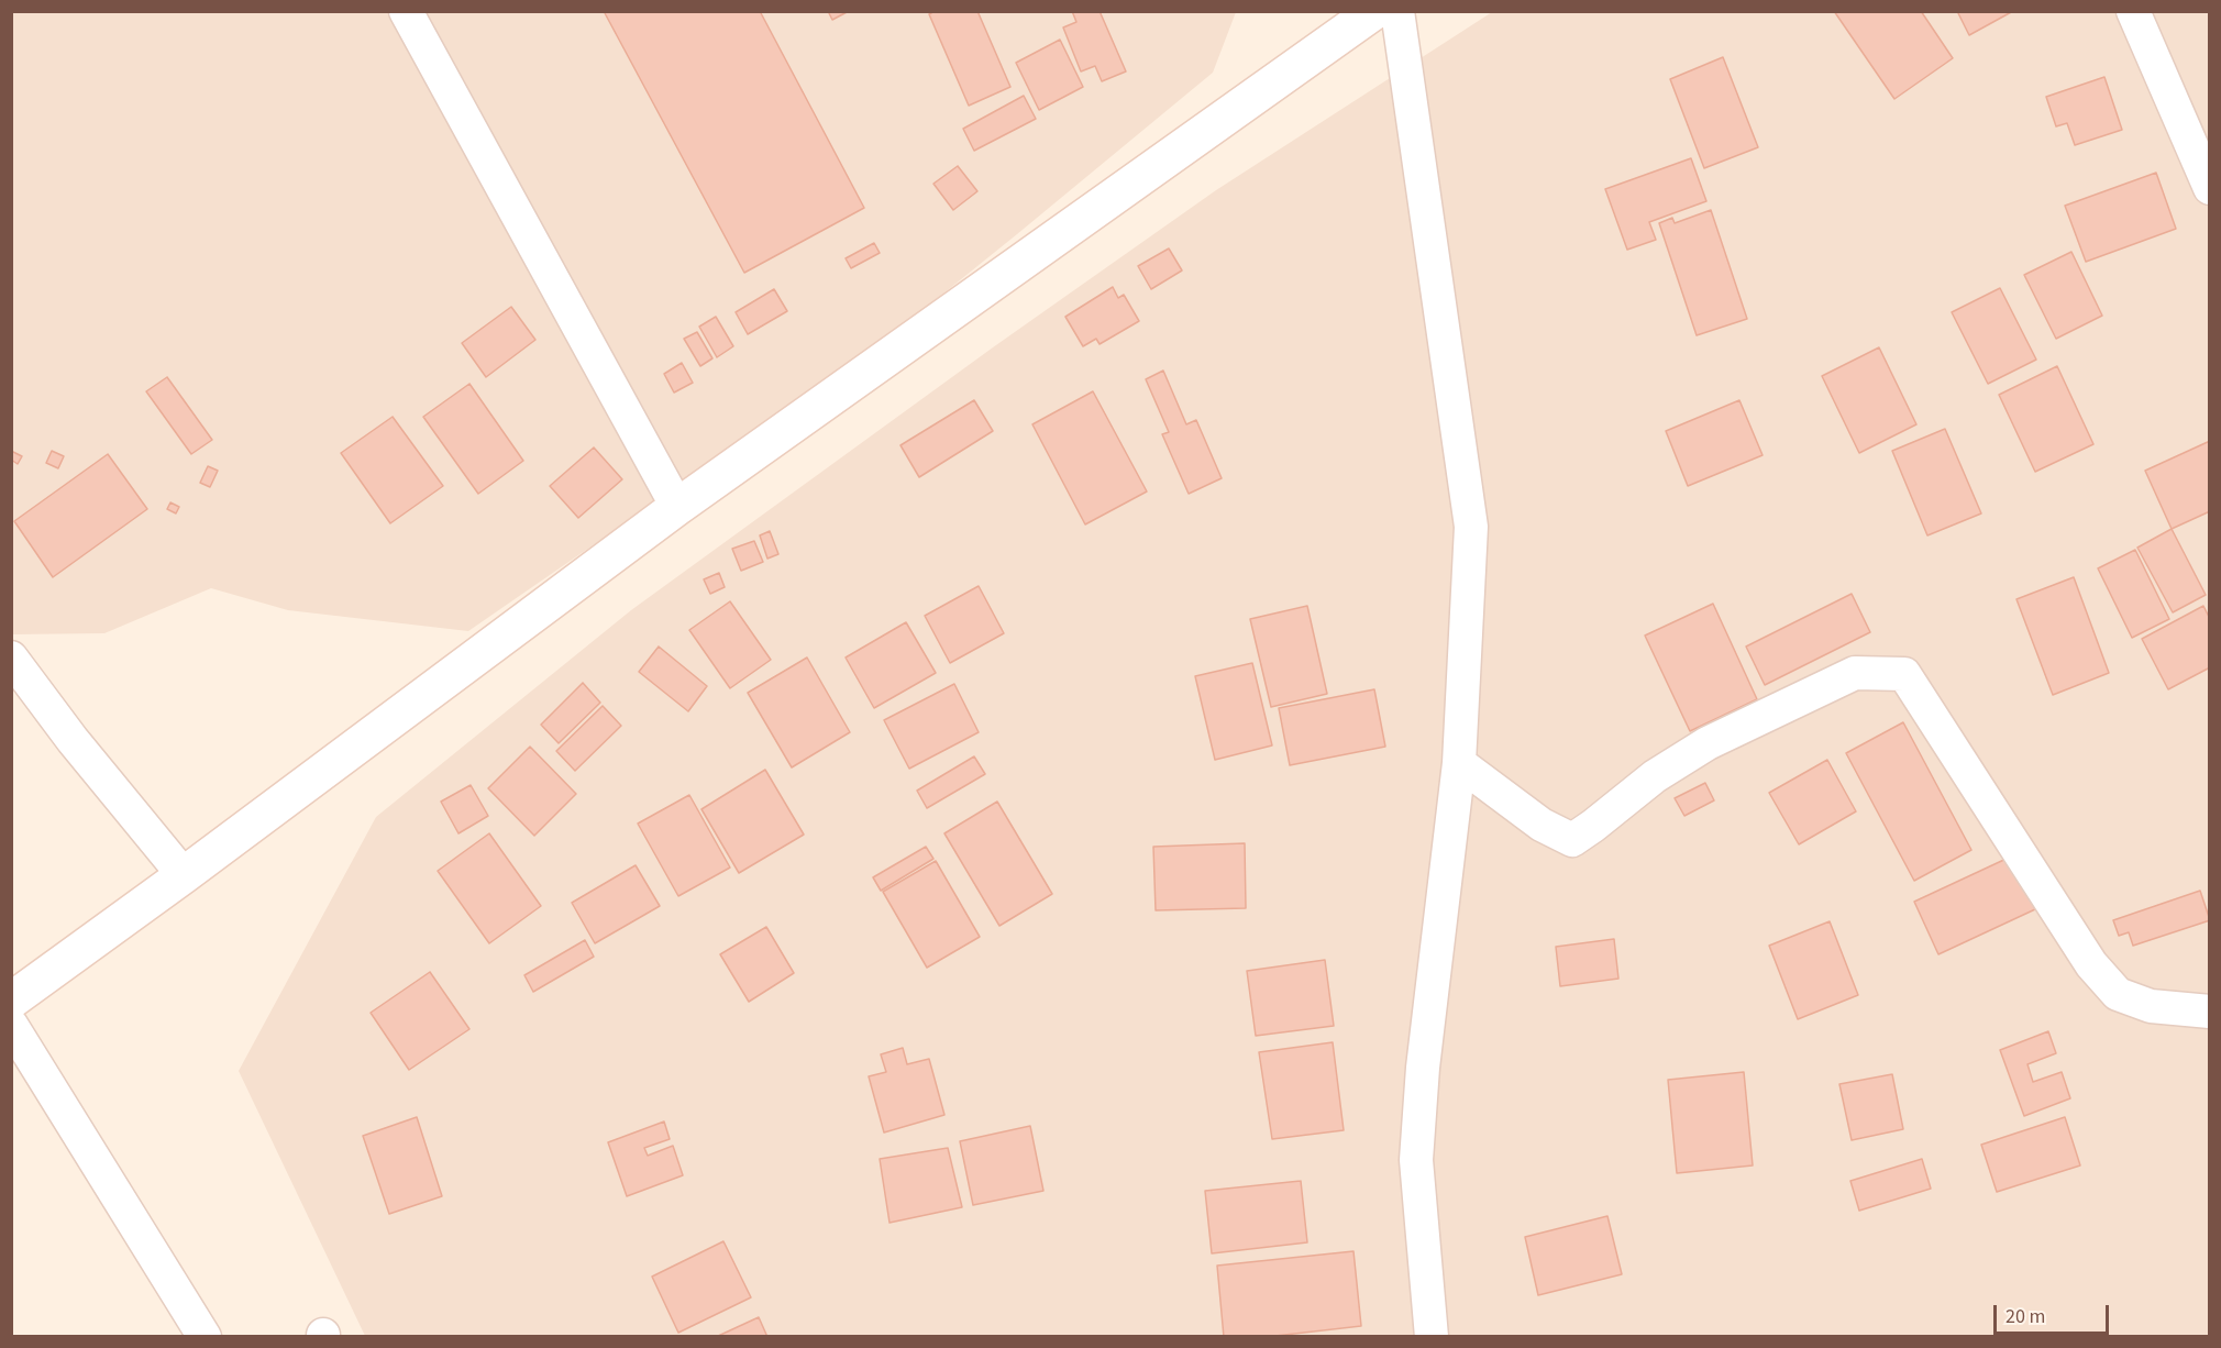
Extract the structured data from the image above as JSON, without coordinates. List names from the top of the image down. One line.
{"scale_bar":"20 m"}
